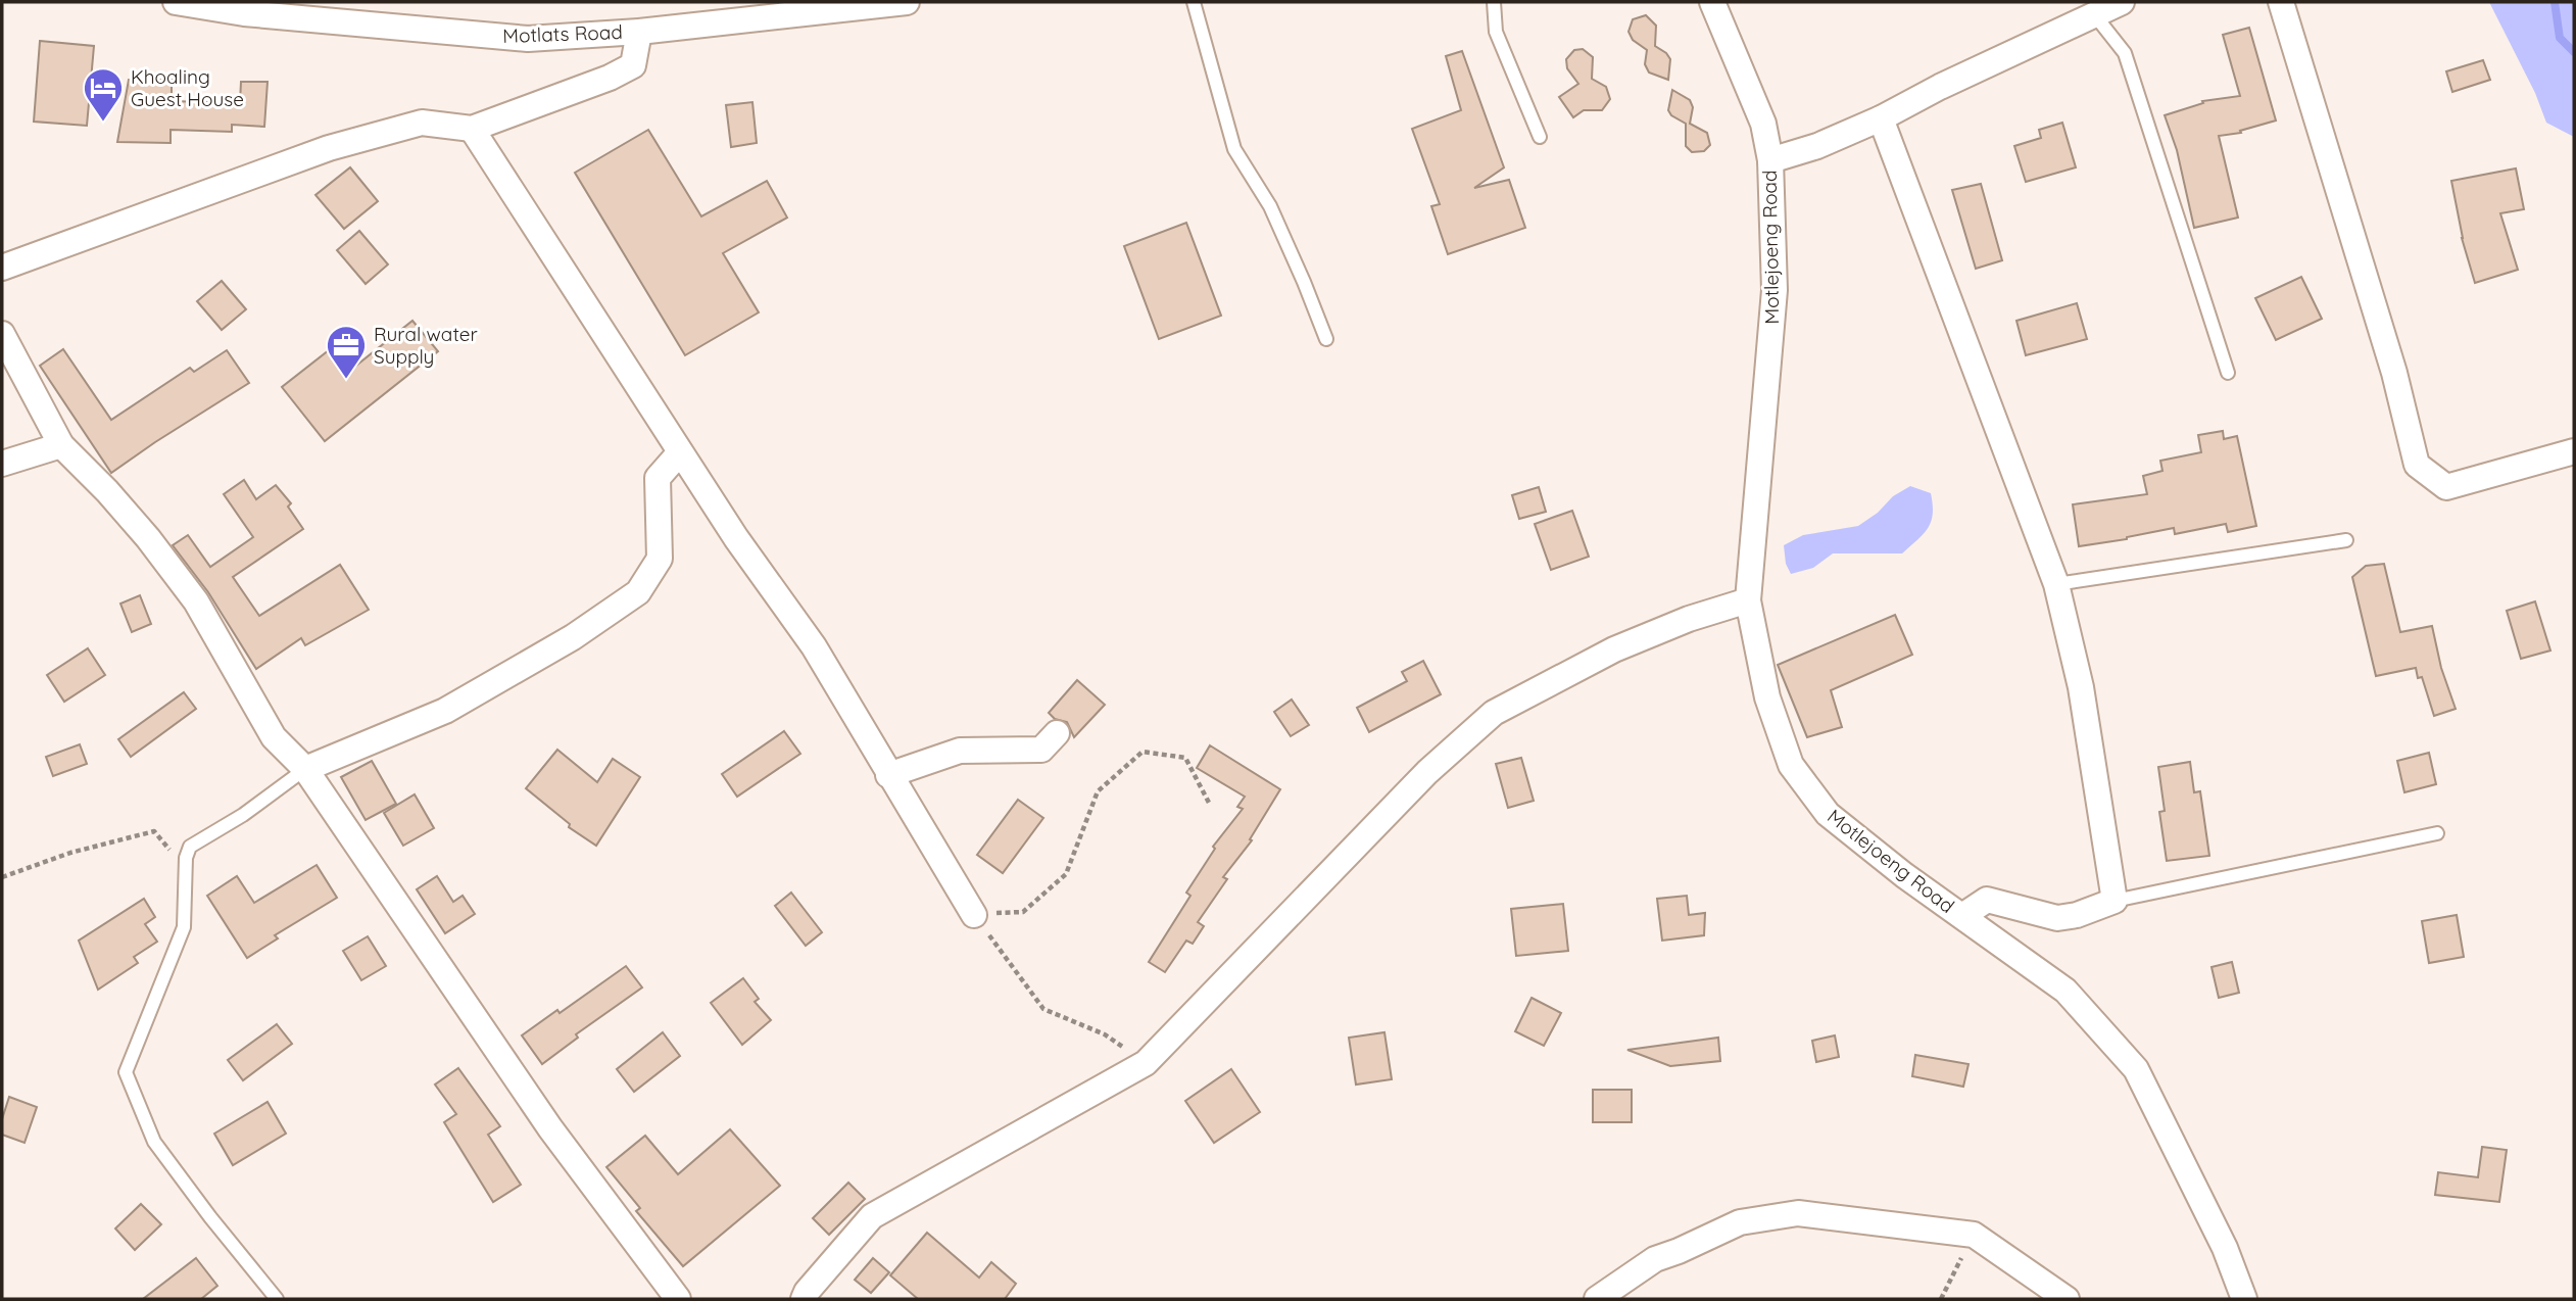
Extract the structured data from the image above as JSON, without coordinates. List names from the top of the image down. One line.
{"streets":{"street":["Motlats Road","Motlejoeng Road"]},"places":{"hotel":["Khoaling Guest House"],"office":["Rural water Supply"]}}
